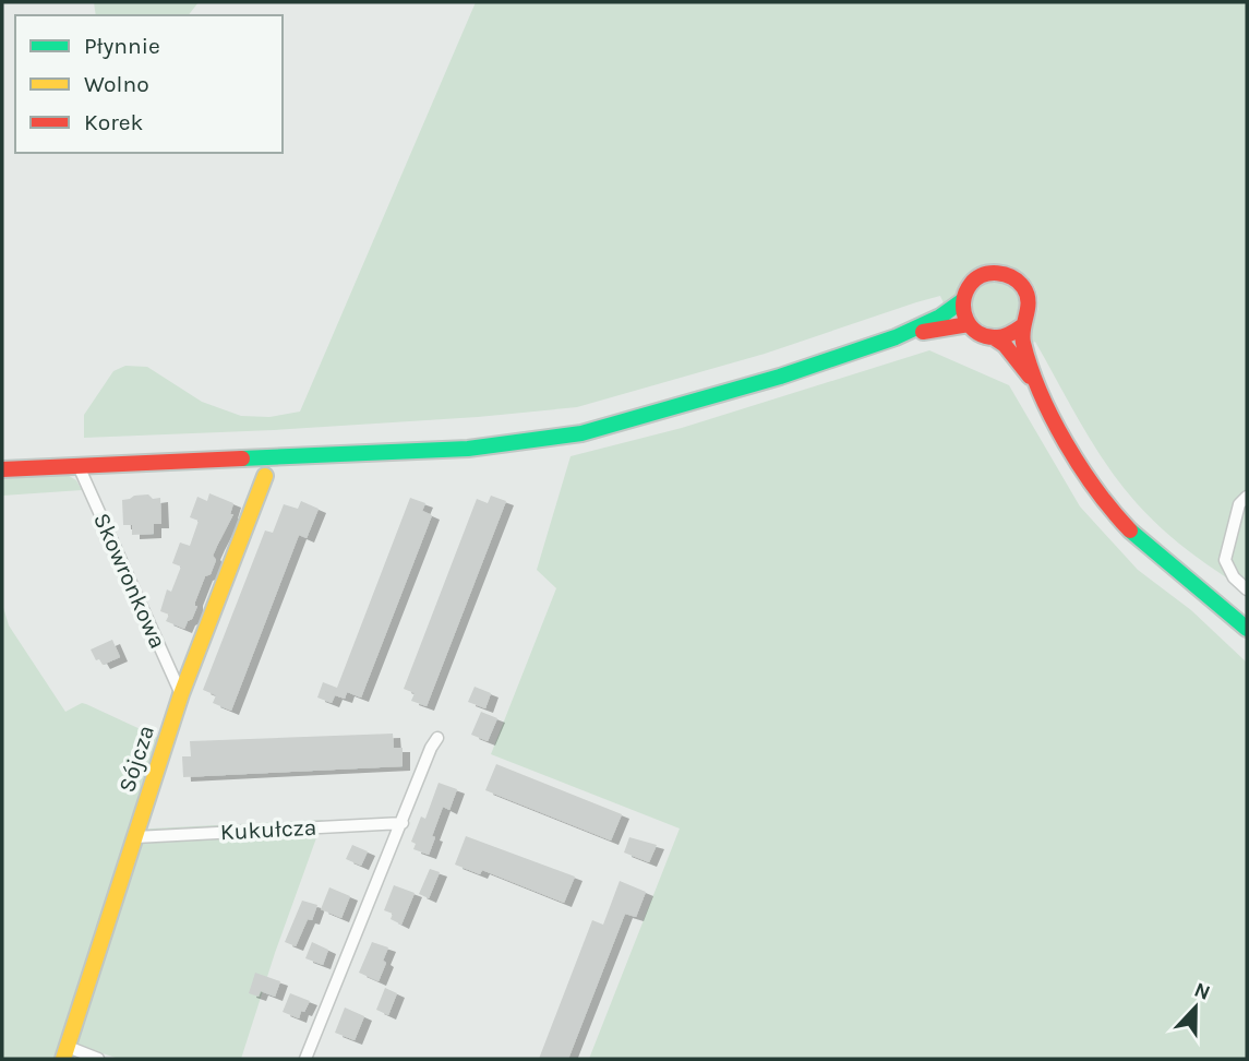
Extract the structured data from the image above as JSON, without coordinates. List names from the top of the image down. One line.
{"streets":{"main road":["Sójcza"],"street":["Skowronkowa","Kukułcza"]},"crossings":[["Skowronkowa","Sójcza"],["Sójcza","Kukułcza"]],"legend":["Płynnie","Wolno","Korek"],"north":"top"}
